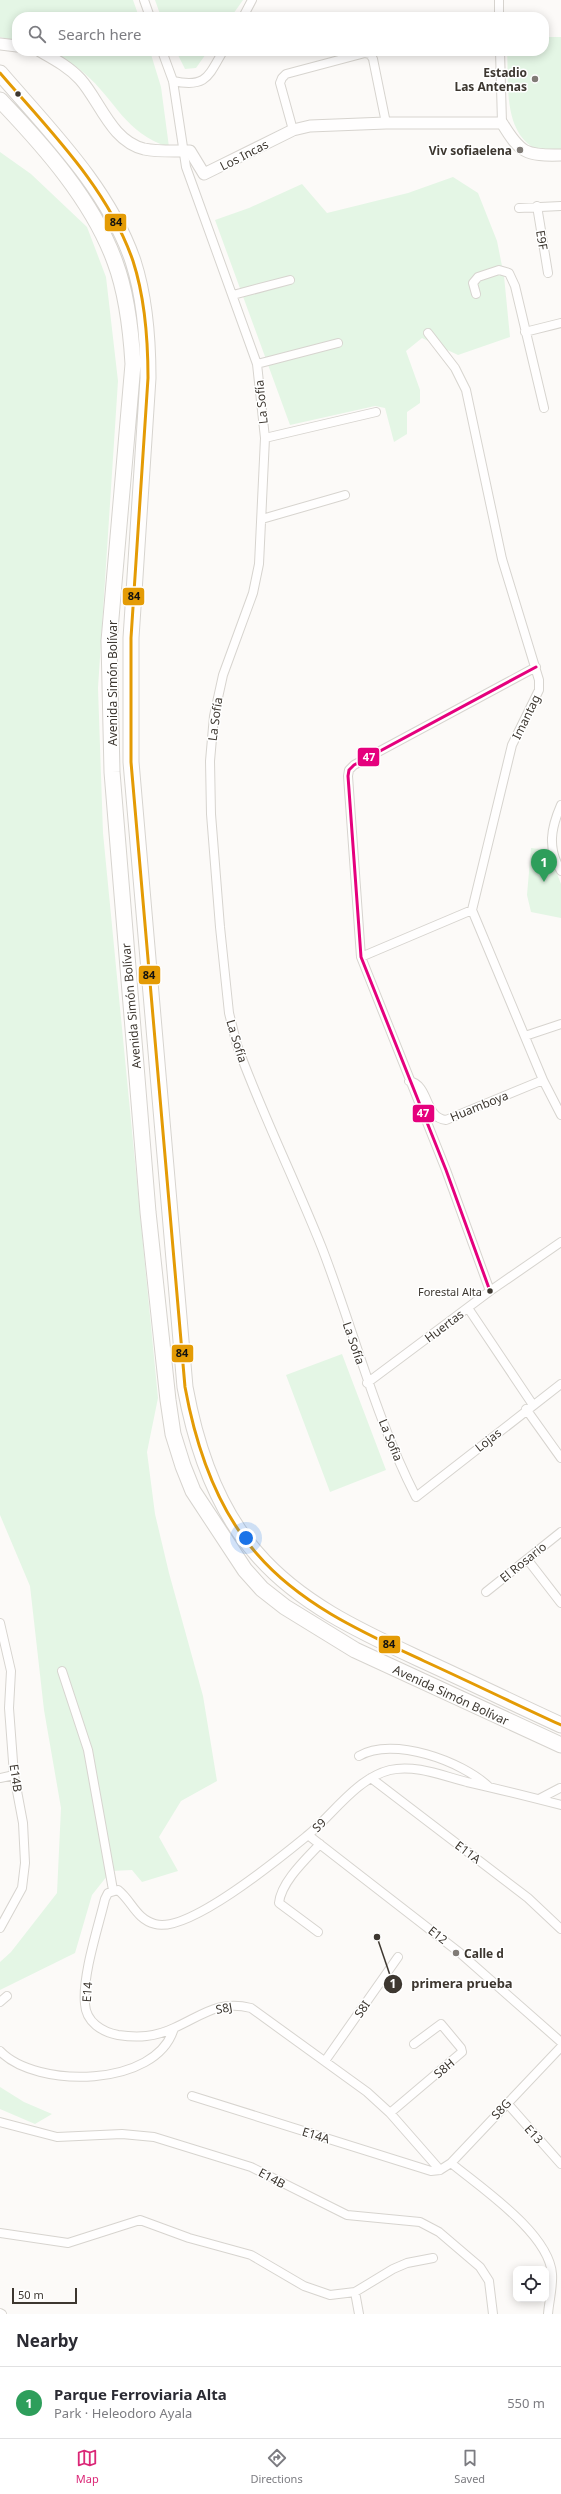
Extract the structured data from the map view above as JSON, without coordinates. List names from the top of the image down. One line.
{"streets":{"highway":["Avenida Simón Bolívar"],"street":["Los Incas","E9F","La Sofía","Imantag","Huamboya","Huertas","La Sofia","Lojas","El Rosario","E14B","S9","E11A","E12","E14","S8J","S8I","S8H","S8G","E13","E14A"]},"crossings":[["Los Incas","La Sofía"],["La Sofía","Huertas"],["La Sofía","La Sofia"],["Huertas","La Sofia"],["La Sofia","Lojas"],["S9","E11A"],["S9","E12"],["S9","E14"],["E14","S8J"],["S8J","S8I"],["S8J","S8H"],["S8J","S8G"],["S8J","E14A"],["S8G","E13"],["S8G","E14A"]],"places":["Estadio Las Antenas","Viv sofiaelena","Forestal Alta","primera prueba","Calle d"],"lines":["transit line 84","transit line 47"],"scale_bar":"50 m","page":{"search":"Search here","pins":"1","scale":"50 m","heading":"Nearby","list":[{"mark":"1","name":"Parque Ferroviaria Alta","note":"Park · Heleodoro Ayala","value":"550 m"}],"nav":["Map","Directions","Saved"]}}
